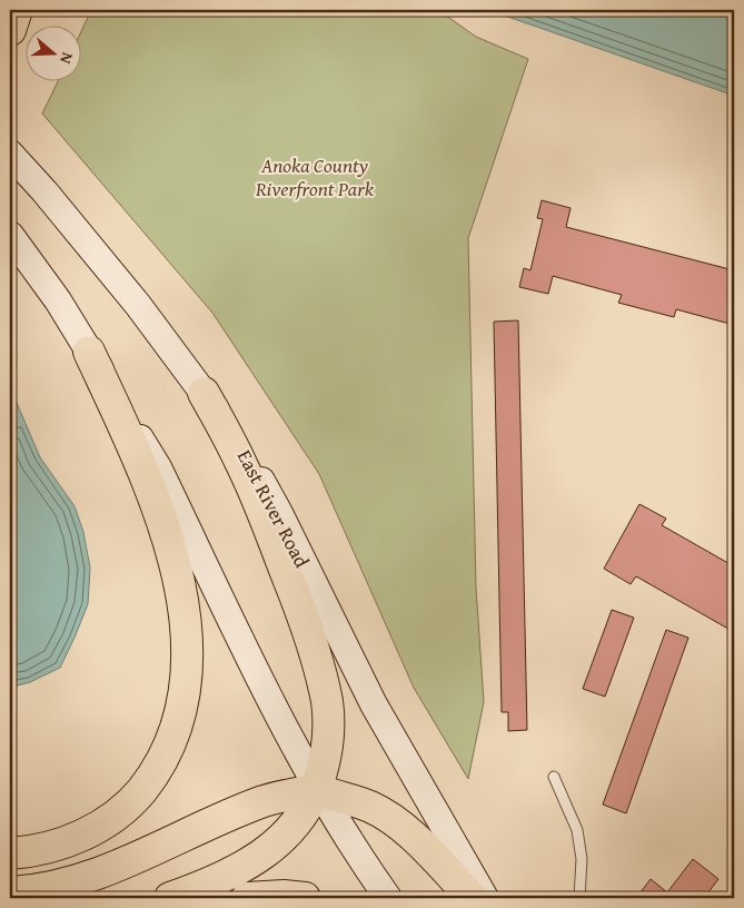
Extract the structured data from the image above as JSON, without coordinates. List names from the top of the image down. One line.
{"streets":{"main road":["East River Road"]},"parks":["Anoka County Riverfront Park"],"north":"right"}
